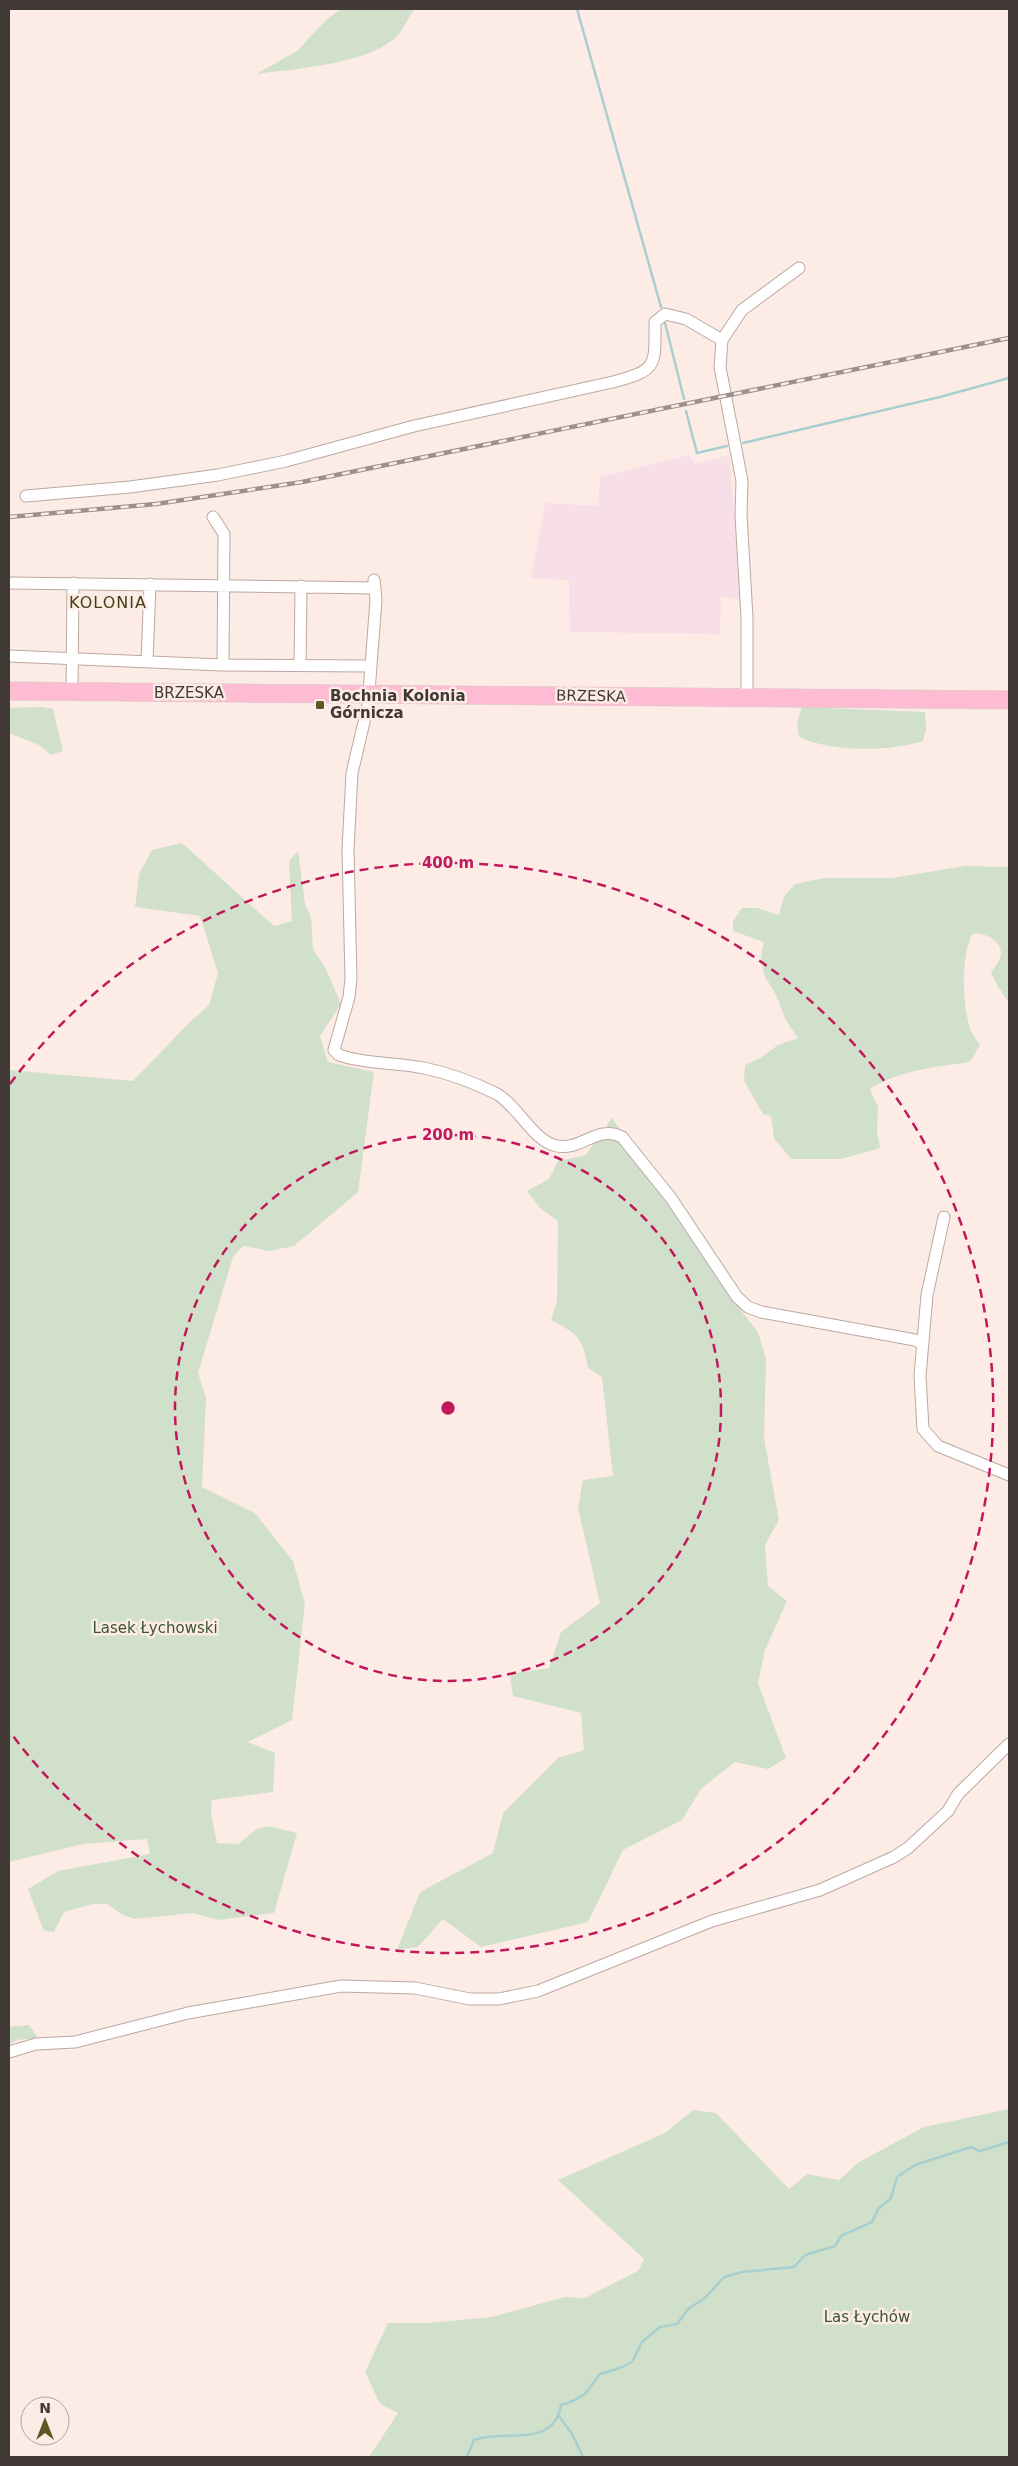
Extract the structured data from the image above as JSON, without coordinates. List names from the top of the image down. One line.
{"streets":{"main road":["BRZESKA"]},"districts":["KOLONIA"],"parks":["Lasek Łychowski","Las Łychów"],"places":{"transit":["Bochnia Kolonia Górnicza"]},"north":"top","rings":["400 m","200 m"]}
